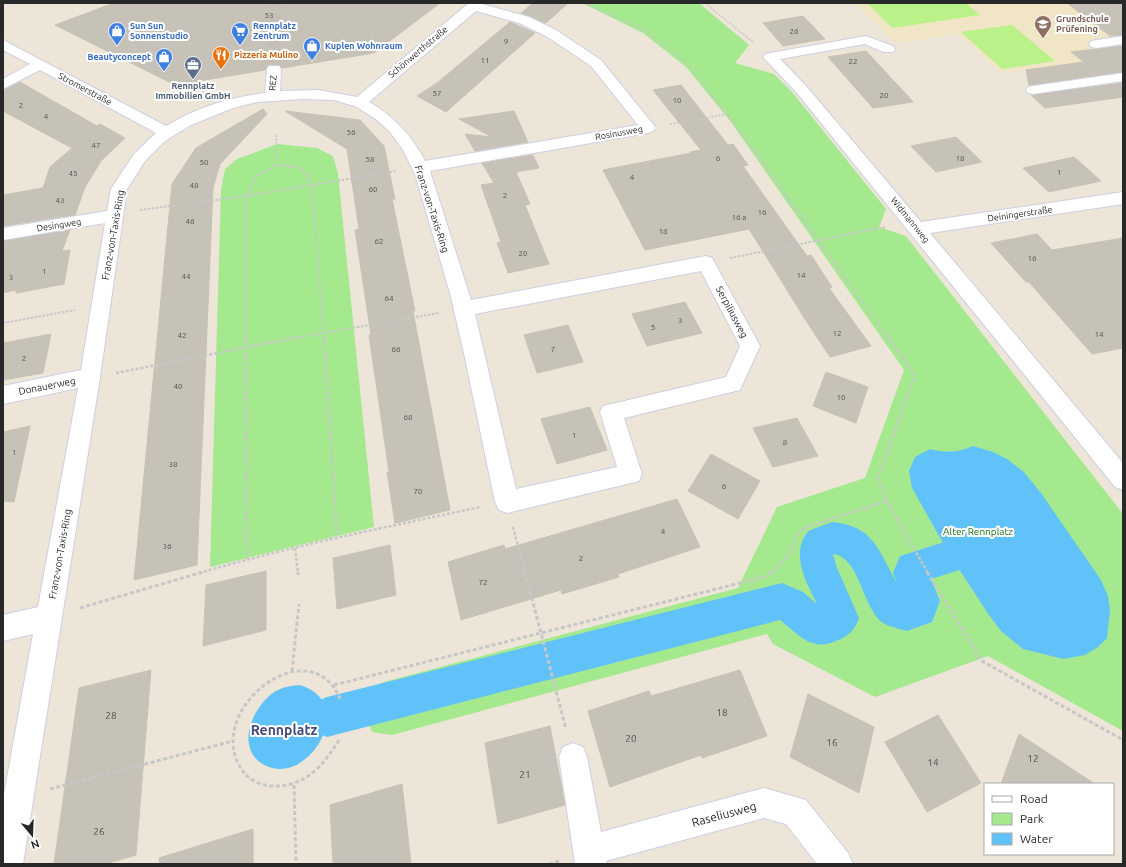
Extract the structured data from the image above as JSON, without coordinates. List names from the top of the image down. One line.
{"streets":{"street":["Schönwerthstraße","REZ","Stromerstraße","Rosinusweg","Franz-von-Taxis-Ring","Deiningerstraße","Widmannweg","Desingweg","Serpiliusweg","Donauerweg","Raseliusweg"]},"crossings":[["Schönwerthstraße","Rosinusweg"],["Schönwerthstraße","Franz-von-Taxis-Ring"],["REZ","Franz-von-Taxis-Ring"],["Stromerstraße","Franz-von-Taxis-Ring"],["Rosinusweg","Franz-von-Taxis-Ring"],["Franz-von-Taxis-Ring","Desingweg"],["Franz-von-Taxis-Ring","Serpiliusweg"],["Franz-von-Taxis-Ring","Donauerweg"],["Deiningerstraße","Widmannweg"]],"districts":["Rennplatz"],"parks":["Alter Rennplatz"],"places":{"school or university":["Grundschule Prüfening"],"shop":["Sun Sun Sonnenstudio","Kuplen Wohnraum","Beautyconcept"],"supermarket":["Rennplatz Zentrum"],"restaurant":["Pizzeria Mulino"],"office":["Rennplatz Immobilien GmbH"]},"house_numbers":["53","26","9","11","22","57","20","10","2","4","56","47","6","18","58","50","1","45","4","48","60","2","43","16","16 a","46","18","62","20","16","1","14","44","3","64","3","5","12","14","42","66","7","2","40","10","68","1","8","1","38","6","70","4","36","2","72","18","28","20","16","12","14","21","26"],"legend":["Road","Park","Water"],"north":"bottom"}
